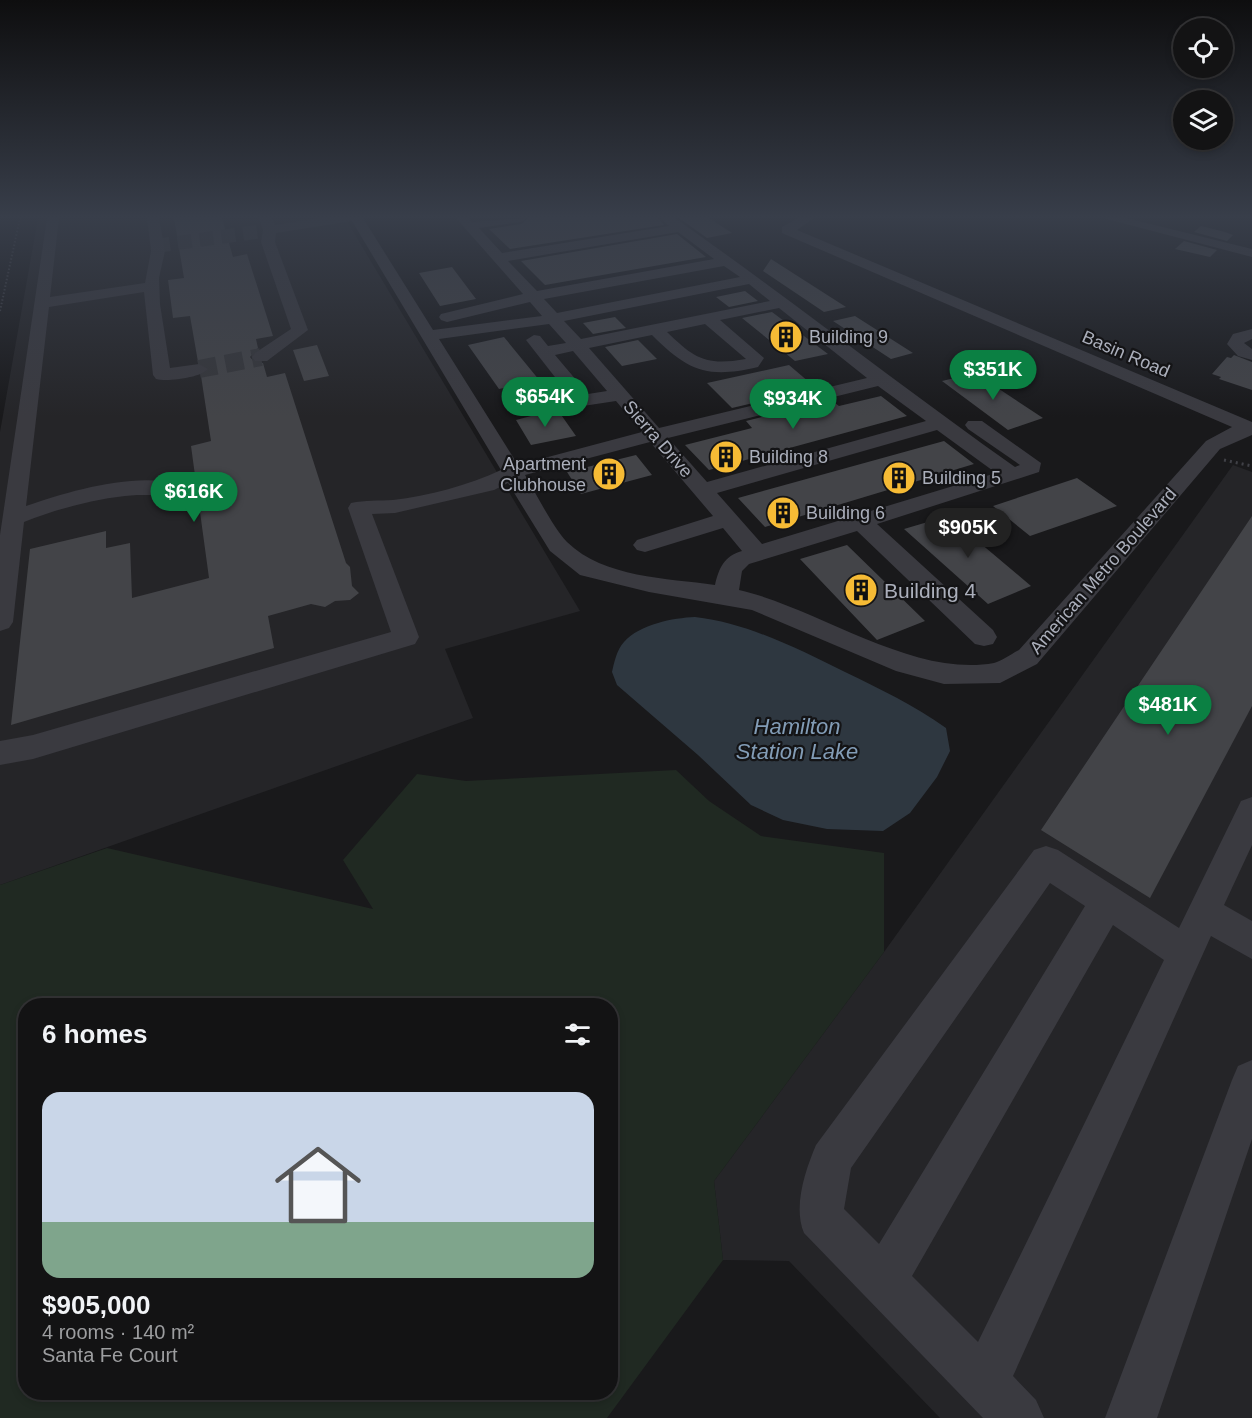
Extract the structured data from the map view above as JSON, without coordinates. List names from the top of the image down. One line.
{"streets":{"street":["Basin Road","Sierra Drive","American Metro Boulevard"]},"crossings":[["Basin Road","American Metro Boulevard"]],"water":["Hamilton Station Lake"],"places":{"building":["Building 9","Building 8","Apartment Clubhouse","Building 5","Building 6","Building 4"]},"page":{"price":["$351K","$654K","$934K","$616K","$905K","$481K"],"heading":"6 homes","list":[{"name":"$905,000","note":"4 rooms · 140 m² · Santa Fe Court"}]}}
